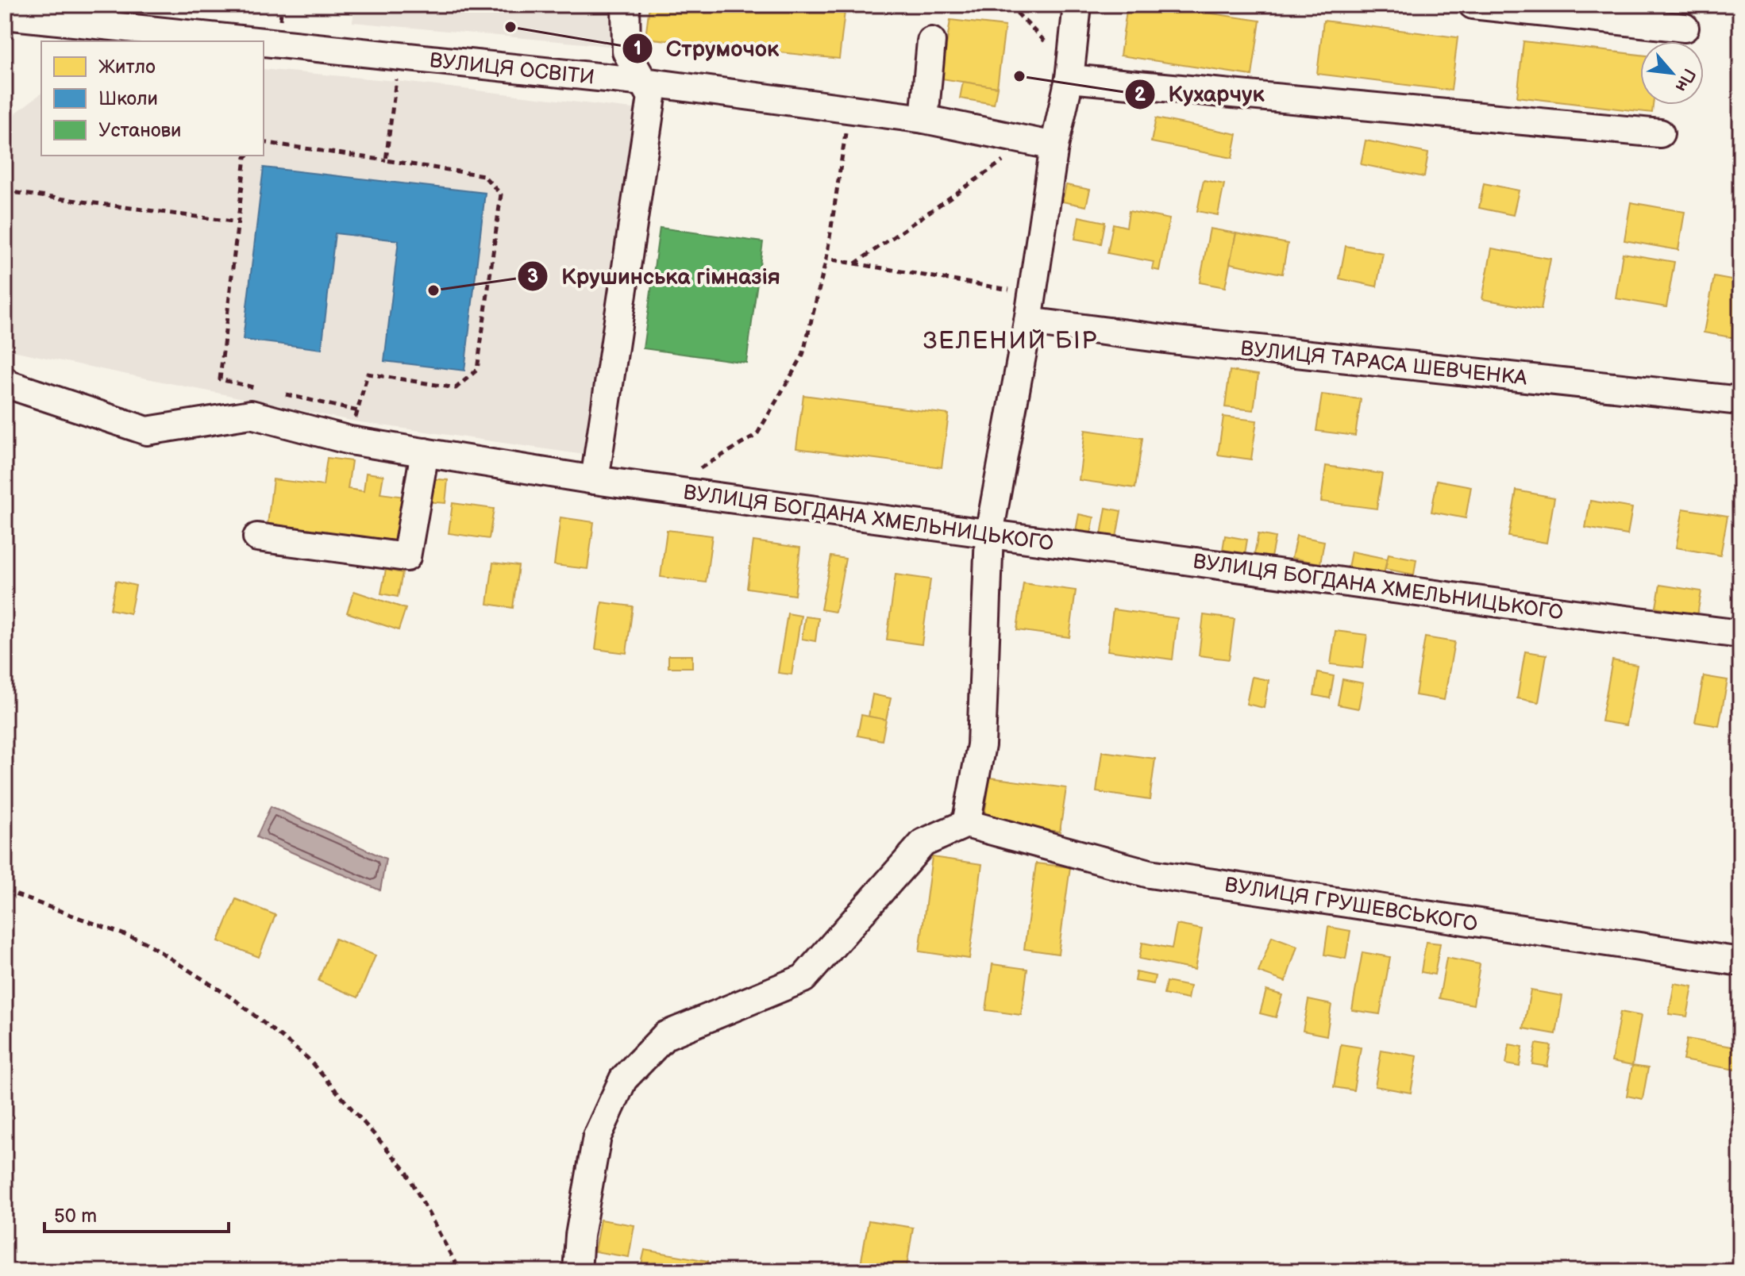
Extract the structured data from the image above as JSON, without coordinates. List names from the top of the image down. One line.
{"streets":{"street":["ВУЛИЦЯ ОСВІТИ","ВУЛИЦЯ ТАРАСА ШЕВЧЕНКА","ВУЛИЦЯ БОГДАНА ХМЕЛЬНИЦЬКОГО","ВУЛИЦЯ ГРУШЕВСЬКОГО"]},"districts":["ЗЕЛЕНИЙ БІР"],"places":["Струмочок","Кухарчук","Крушинська гімназія"],"legend":["Житло","Школи","Установи"],"scale_bar":"50 m","north":"bottom right"}
